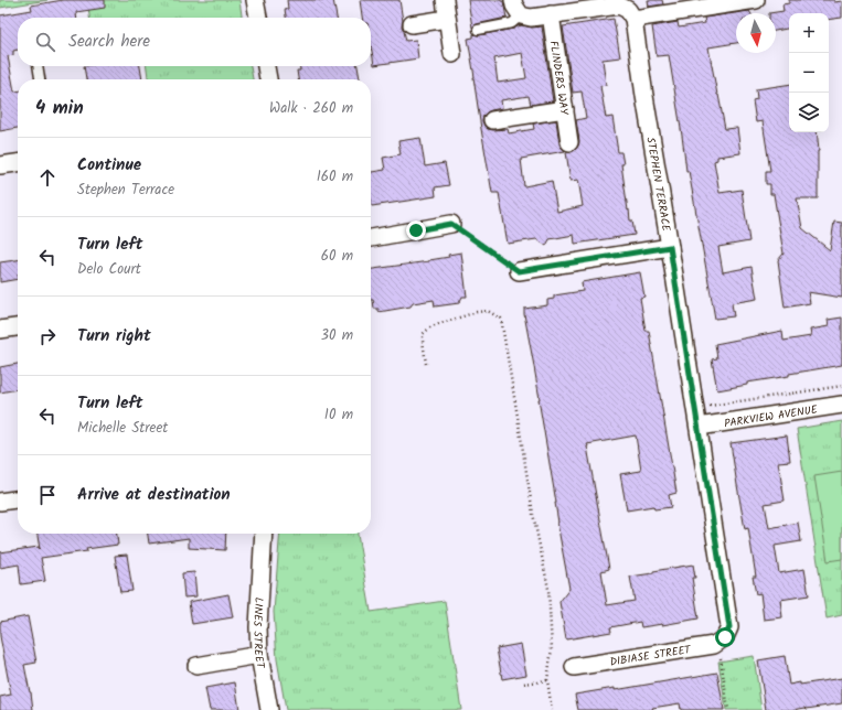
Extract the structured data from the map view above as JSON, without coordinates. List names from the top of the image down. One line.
{"streets":{"street":["FLINDERS WAY","STEPHEN TERRACE","PARKVIEW AVENUE","LINES STREET","DIBIASE STREET"]},"crossings":[["STEPHEN TERRACE","PARKVIEW AVENUE"],["STEPHEN TERRACE","DIBIASE STREET"]],"north":"bottom","page":{"map_buttons":["+","−"],"search":"Search here","heading":["4 min","Walk · 260 m"],"list":[["Continue","Stephen Terrace","160 m"],["Turn left","Delo Court","60 m"],["Turn right","30 m"],["Turn left","Michelle Street","10 m"],"Arrive at destination"]}}
